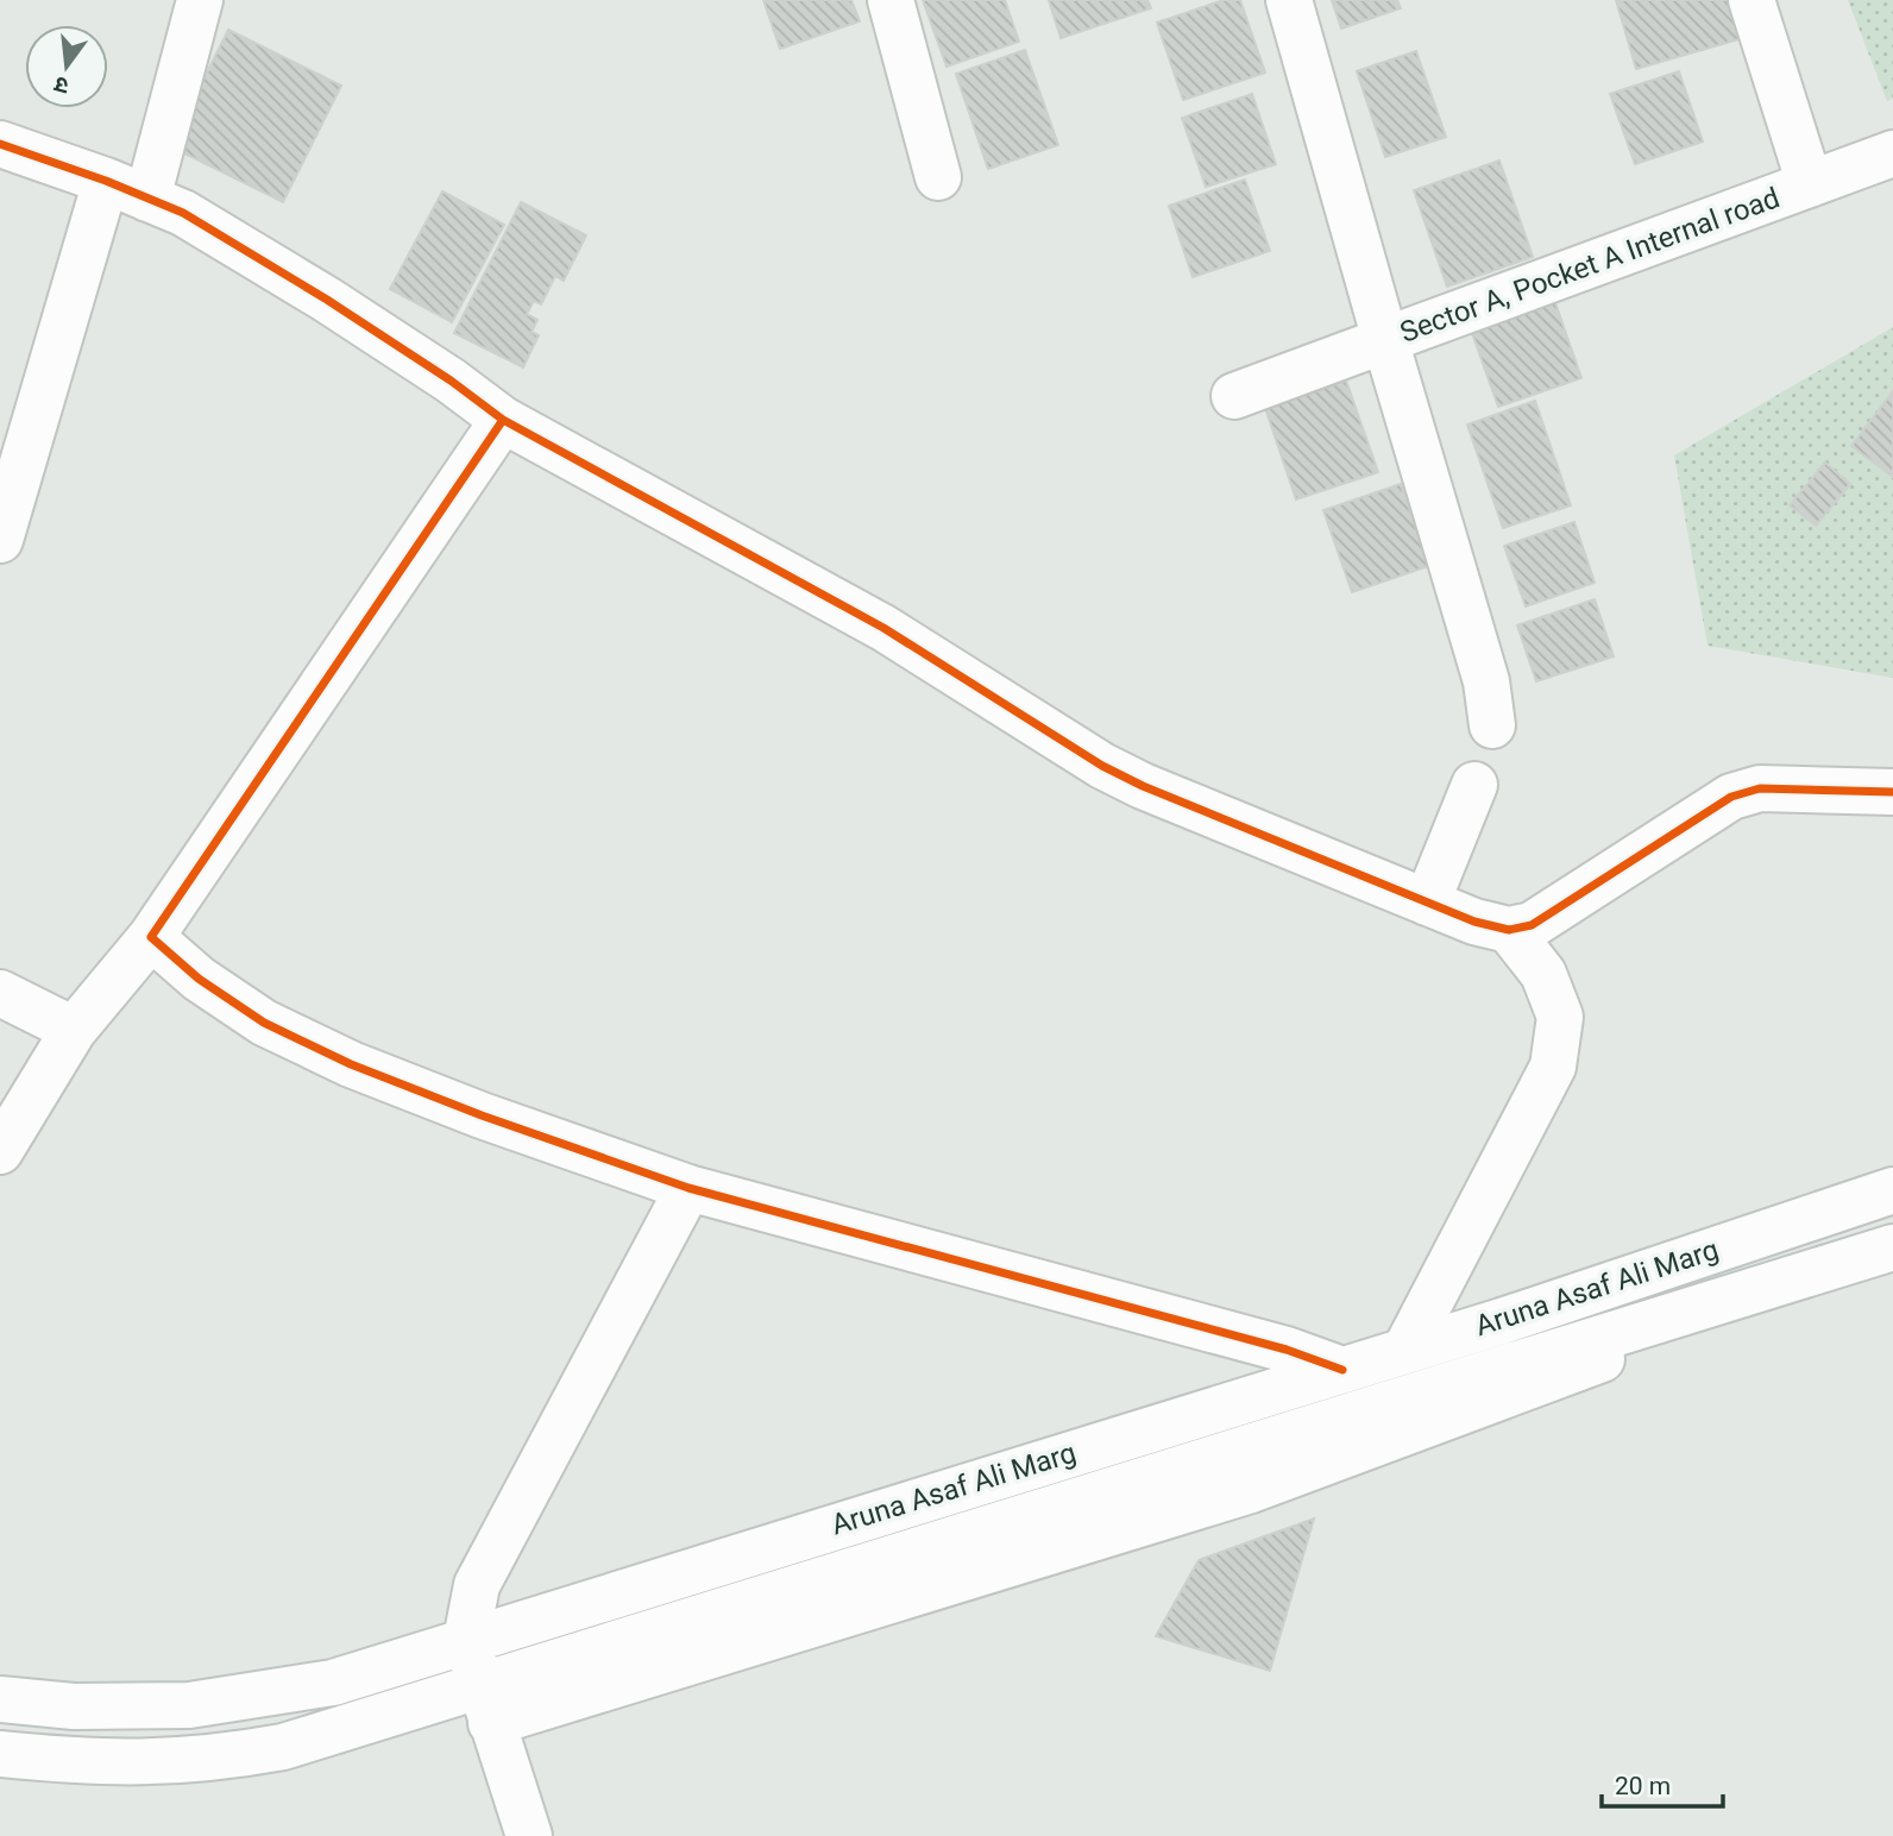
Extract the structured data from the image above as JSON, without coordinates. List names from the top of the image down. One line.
{"streets":{"street":["Sector A, Pocket A Internal road","Aruna Asaf Ali Marg"]},"scale_bar":"20 m","north":"bottom"}
